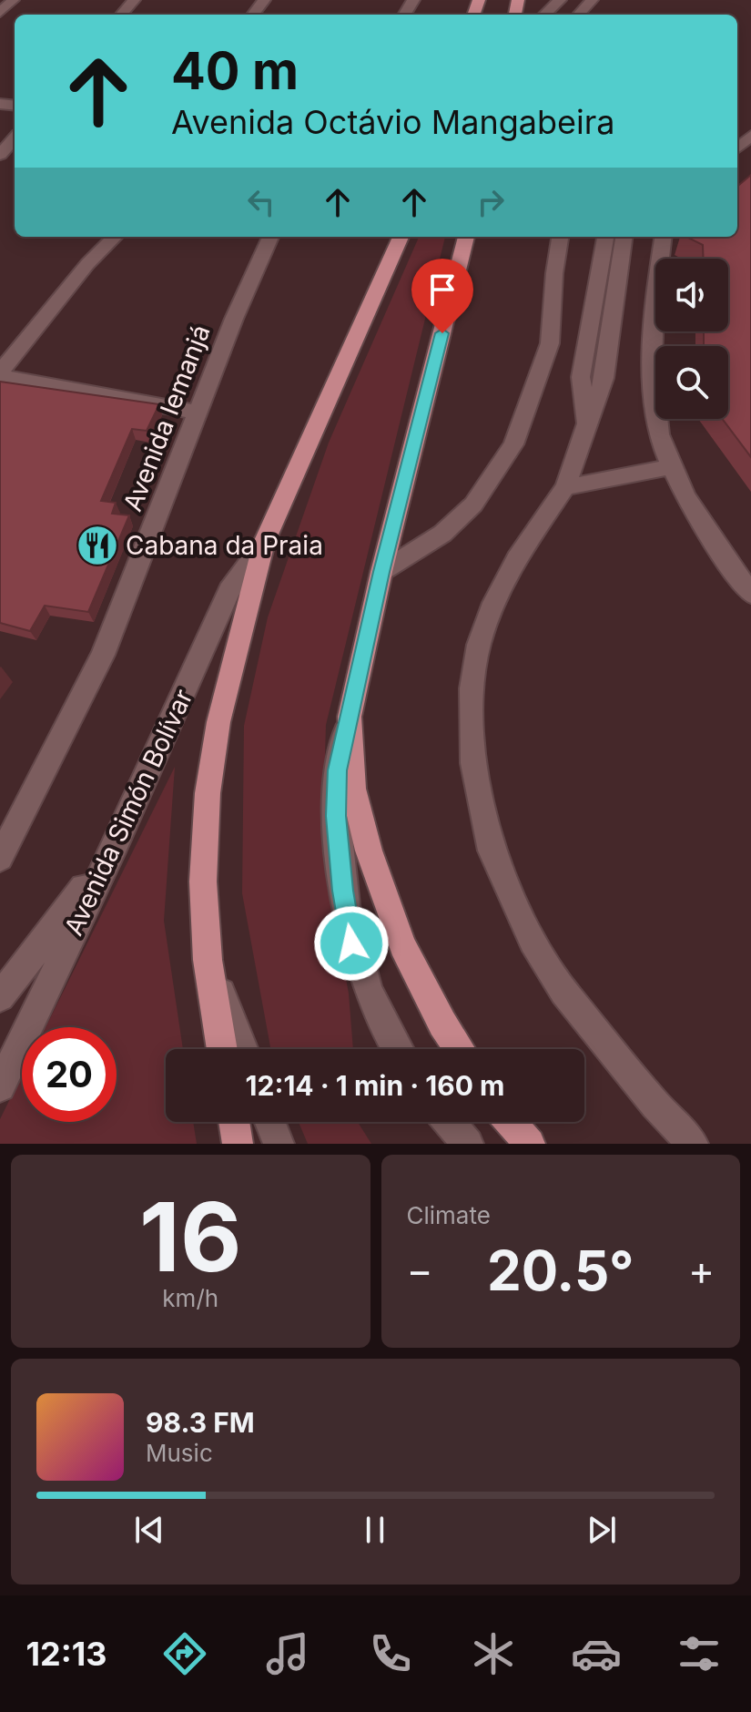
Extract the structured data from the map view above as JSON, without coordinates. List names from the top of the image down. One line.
{"streets":{"street":["Avenida Iemanjá","Avenida Simón Bolívar"]},"places":{"restaurant":["Cabana da Praia"]},"page":{"turn":["40 m","Avenida Octávio Mangabeira"],"limit":"20","trip":"12:14 · 1 min · 160 m","tile":[["16","km/h"],"Climate"],"heat":["−","20.5°","+"],"song":["98.3 FM","Music"],"tabs":"12:13"}}
